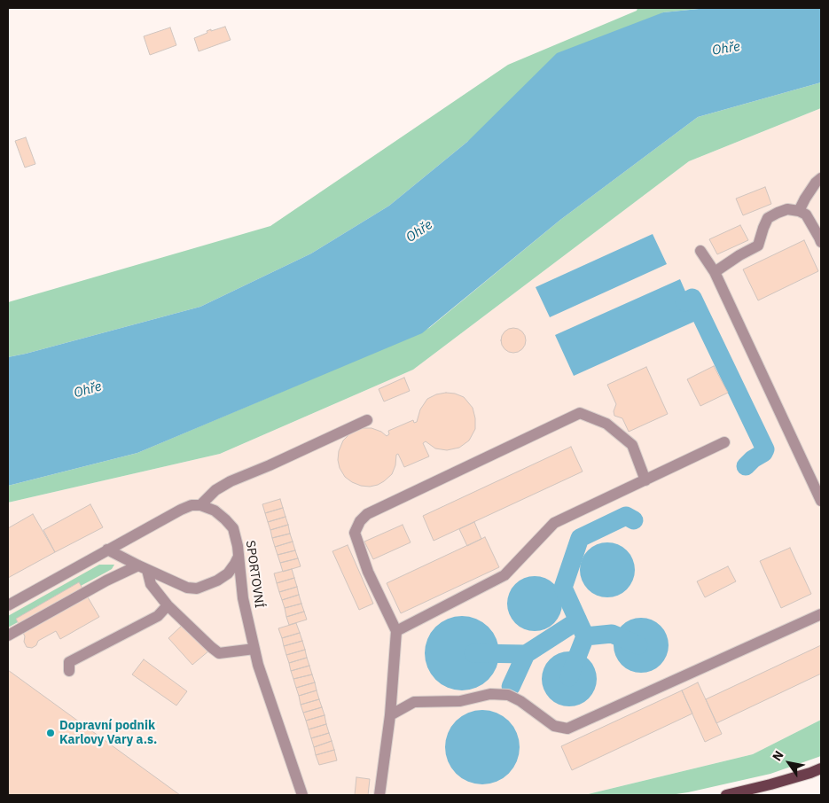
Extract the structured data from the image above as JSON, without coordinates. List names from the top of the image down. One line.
{"streets":{"street":["SPORTOVNÍ"]},"water":["Ohře"],"places":["Dopravní podnik Karlovy Vary a.s."],"north":"top left"}
